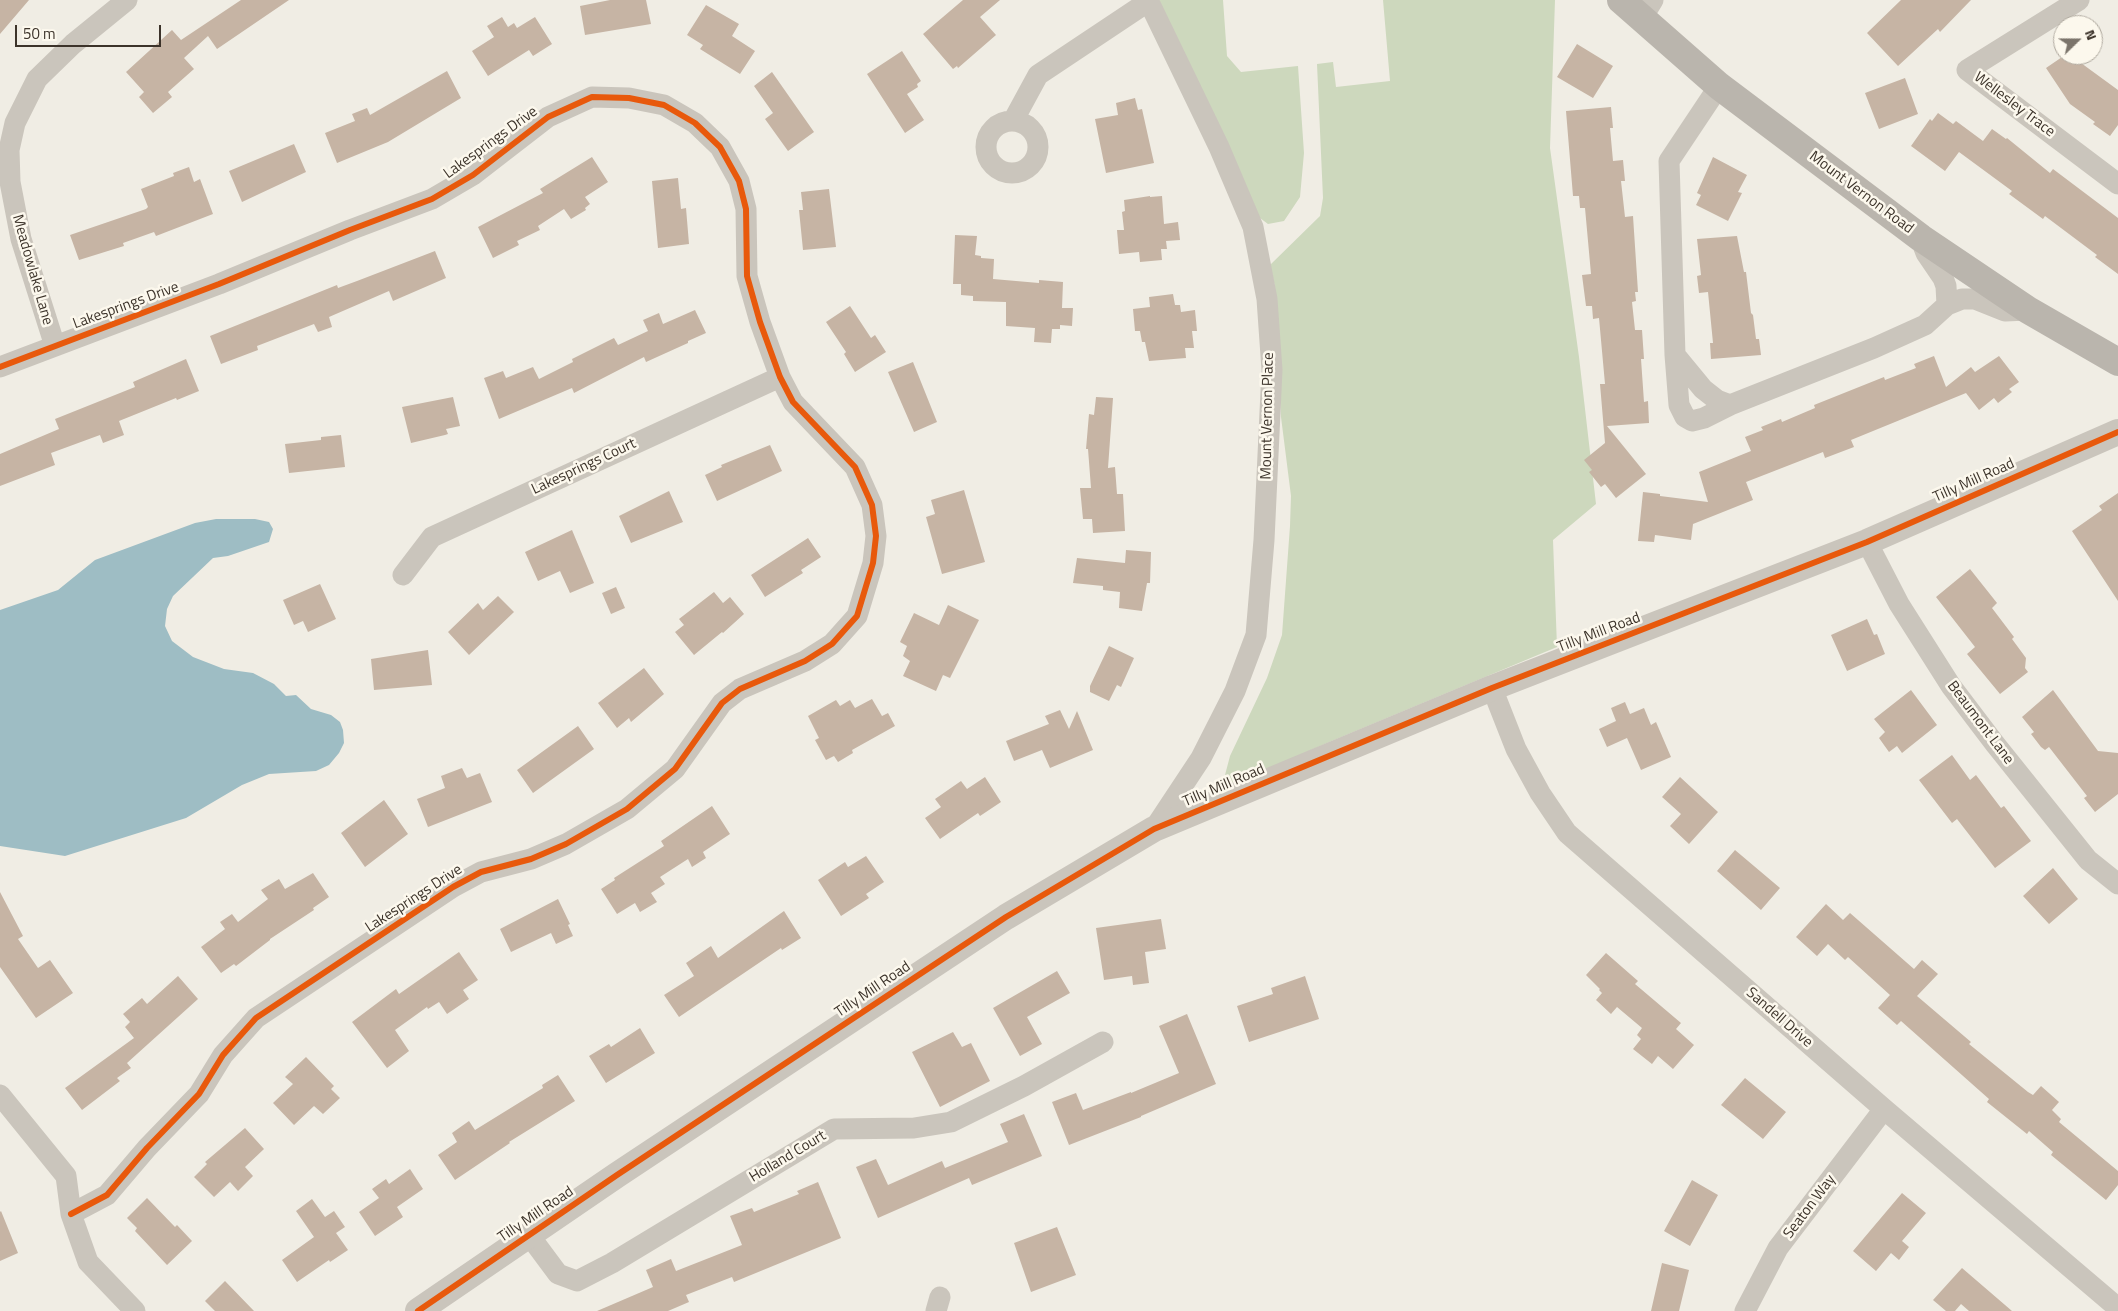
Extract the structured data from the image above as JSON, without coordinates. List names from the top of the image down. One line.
{"streets":{"main road":["Mount Vernon Road"],"street":["Wellesley Trace","Lakesprings Drive","Meadowlake Lane","Mount Vernon Place","Lakesprings Court","Tilly Mill Road","Beaumont Lane","Sandell Drive","Holland Court","Seaton Way"]},"crossings":[["Lakesprings Drive","Meadowlake Lane"],["Lakesprings Drive","Lakesprings Court"],["Mount Vernon Place","Tilly Mill Road"],["Tilly Mill Road","Beaumont Lane"],["Tilly Mill Road","Sandell Drive"],["Tilly Mill Road","Holland Court"],["Sandell Drive","Seaton Way"]],"scale_bar":"50 m","north":"right"}
